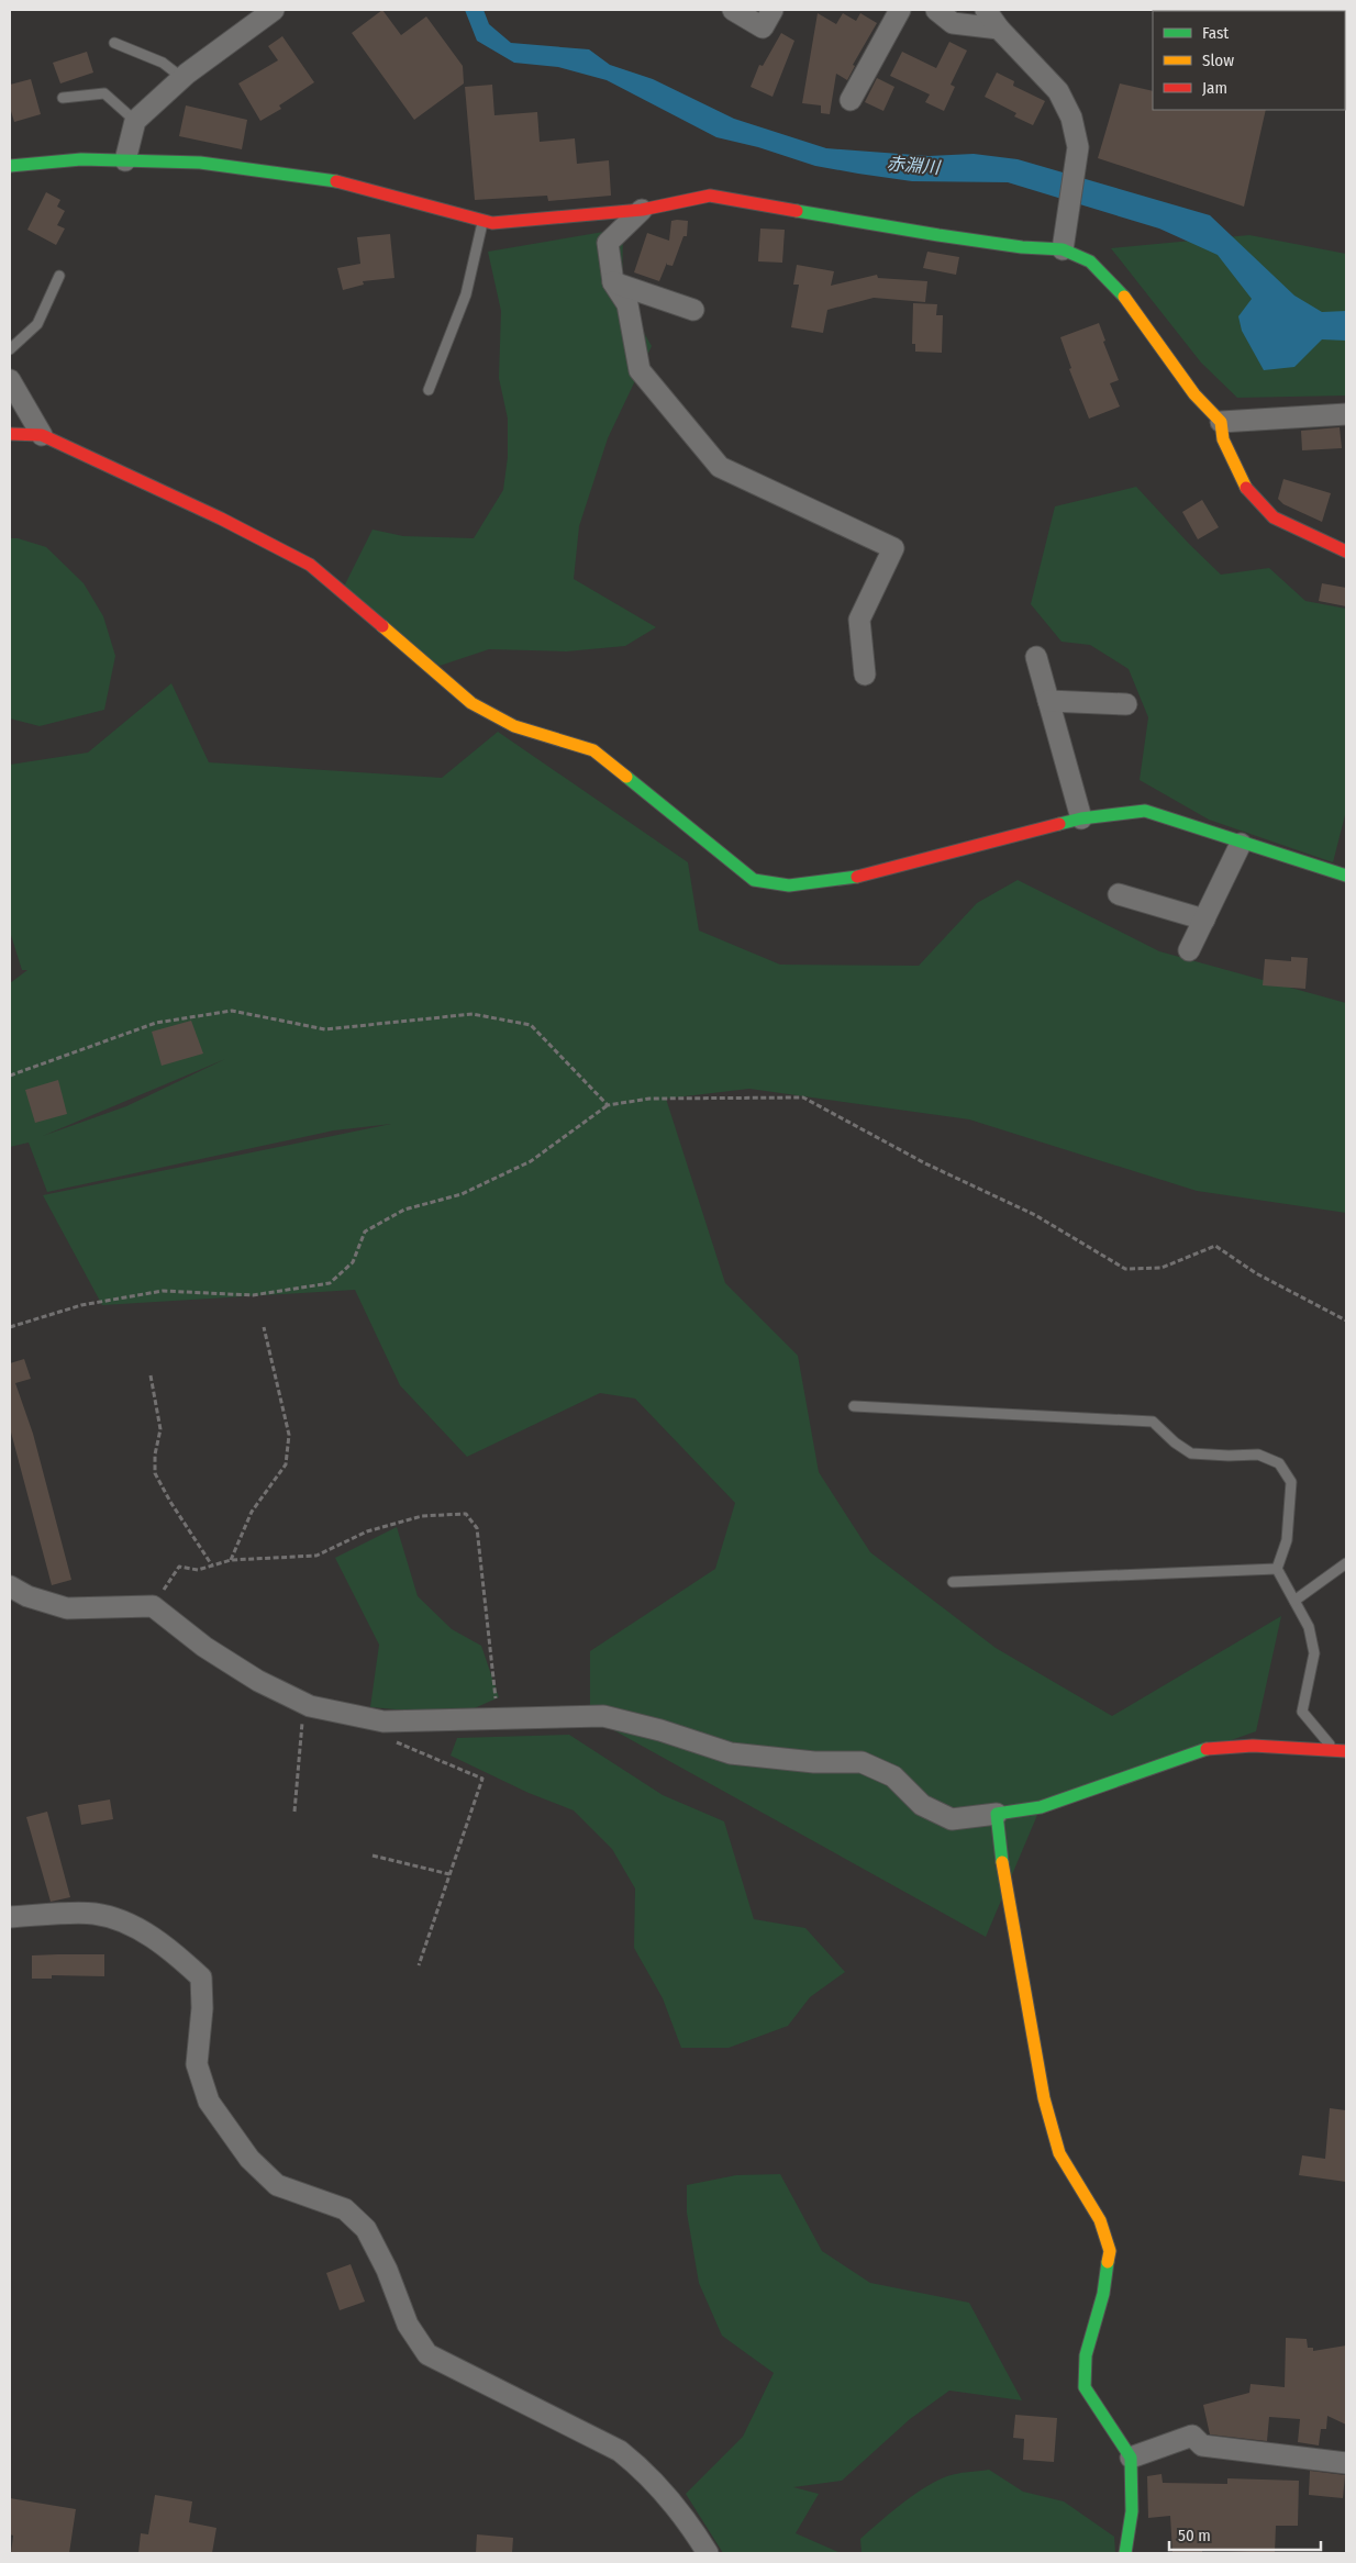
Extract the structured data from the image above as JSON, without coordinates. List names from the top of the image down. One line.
{"water":["赤淵川"],"legend":["Fast","Slow","Jam"],"scale_bar":"50 m"}
